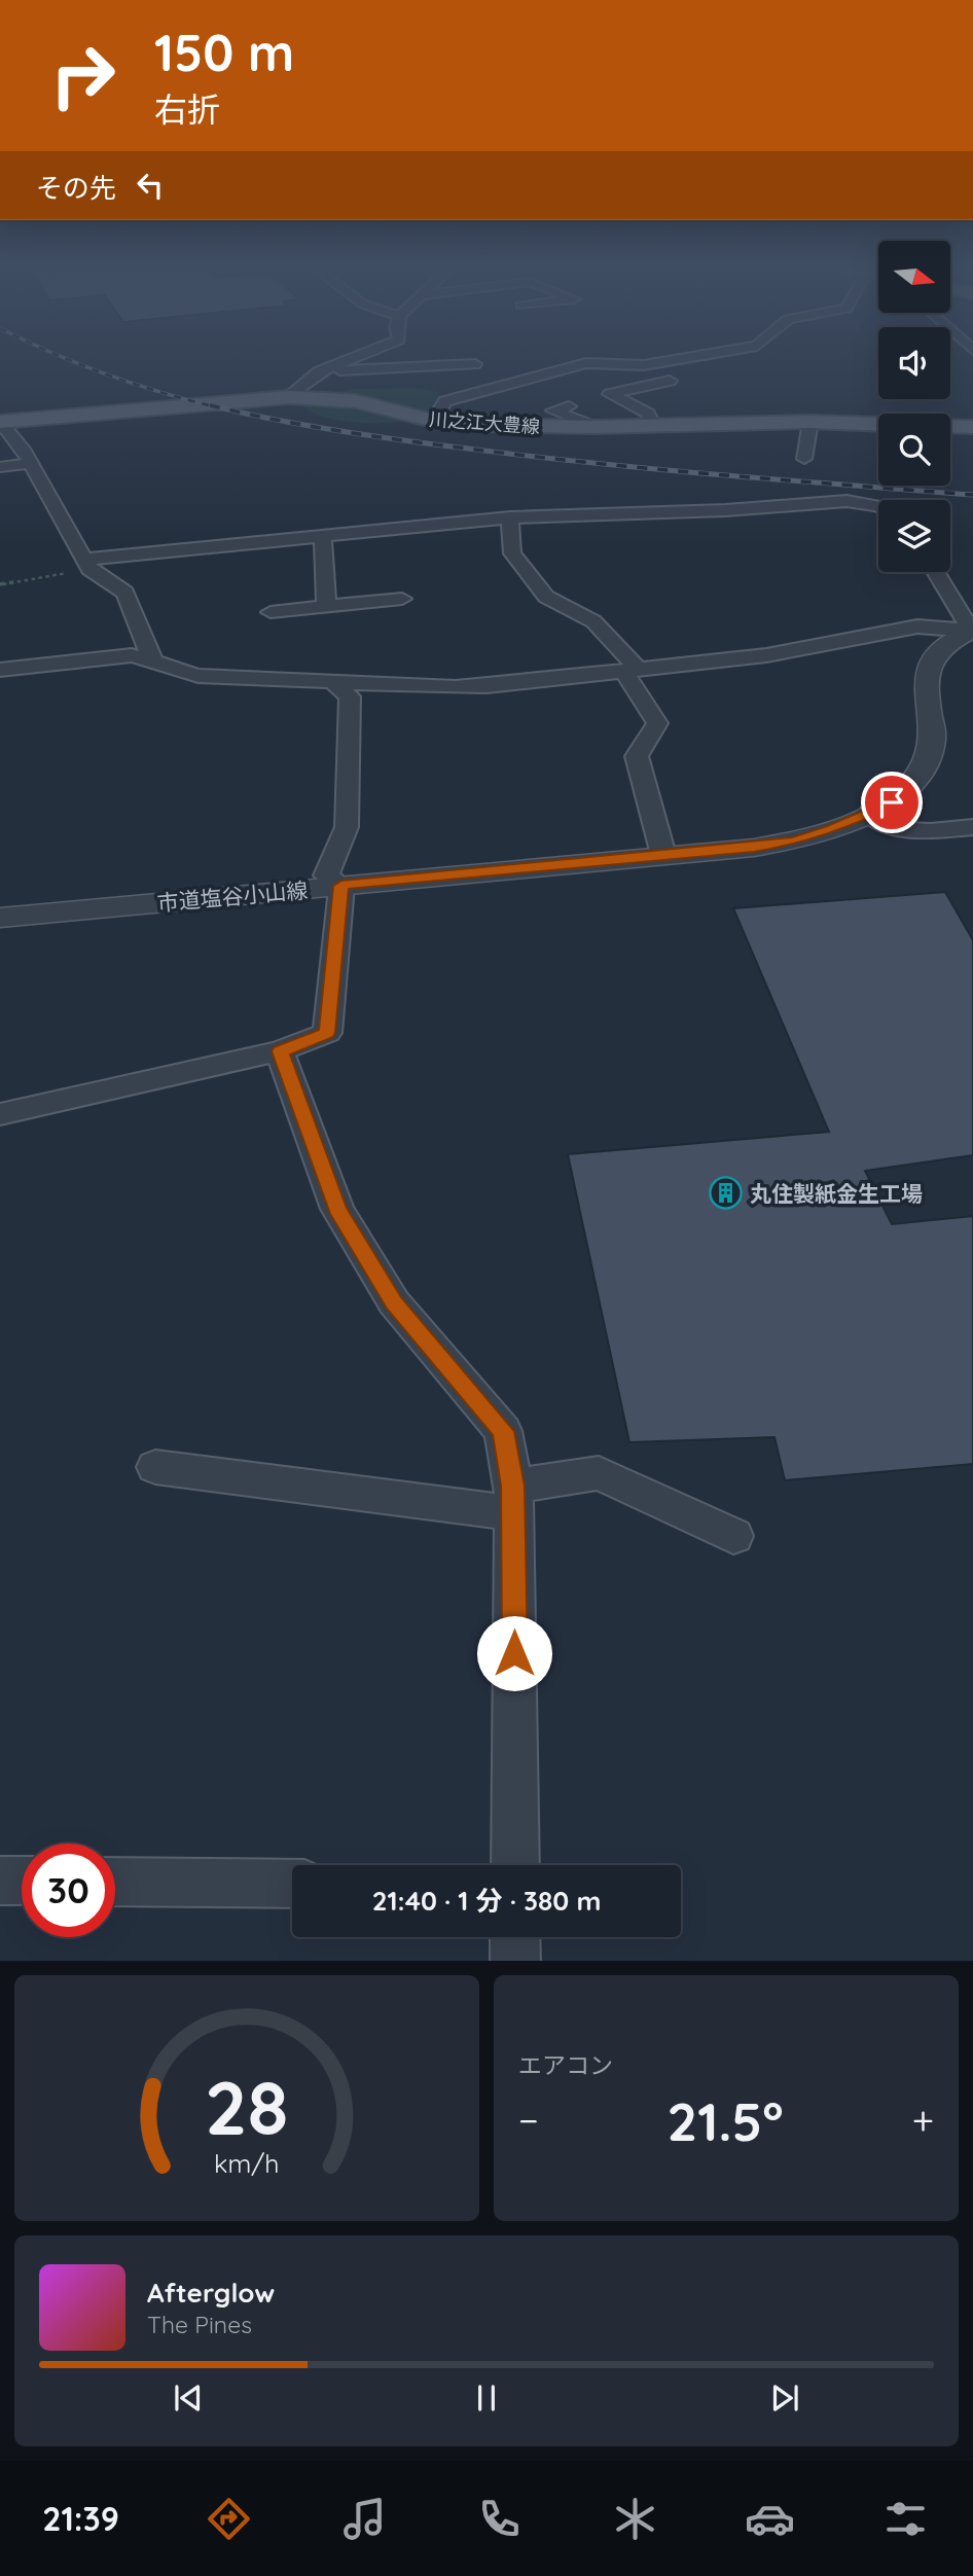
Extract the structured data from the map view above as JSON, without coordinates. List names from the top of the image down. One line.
{"streets":{"main road":["川之江大豊線"],"street":["市道塩谷小山線"]},"places":{"building":["丸住製紙金生工場"]},"north":"right","page":{"turn":["150 m","右折"],"then":"その先","limit":"30","trip":"21:40 · 1 分 · 380 m","tile":"エアコン","heat":["−","21.5°","+"],"song":["Afterglow","The Pines"],"tabs":"21:39","gauge":["28","km/h"]}}
